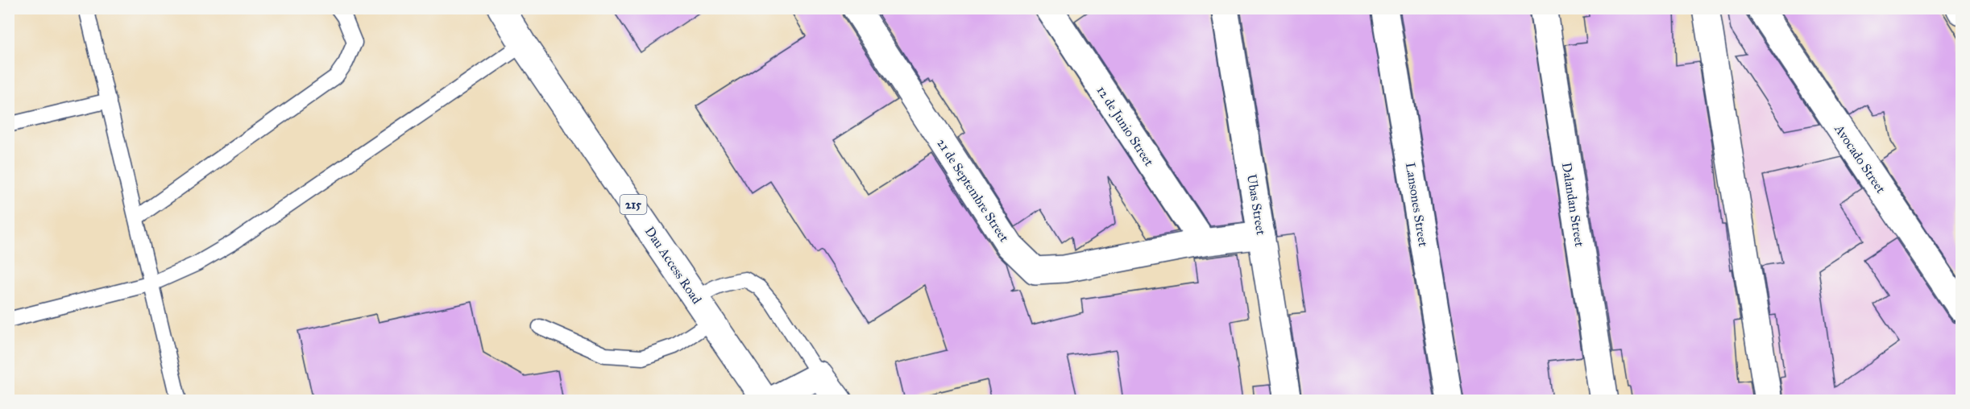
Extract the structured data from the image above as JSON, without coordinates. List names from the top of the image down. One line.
{"streets":{"street":["12 de Junio Street","Avocado Street","21 de Septembre Street","215","Ubas Street","Lansones Street","Dalandan Street","Dau Access Road"]},"crossings":[["12 de Junio Street","21 de Septembre Street"],["21 de Septembre Street","Ubas Street"]]}
